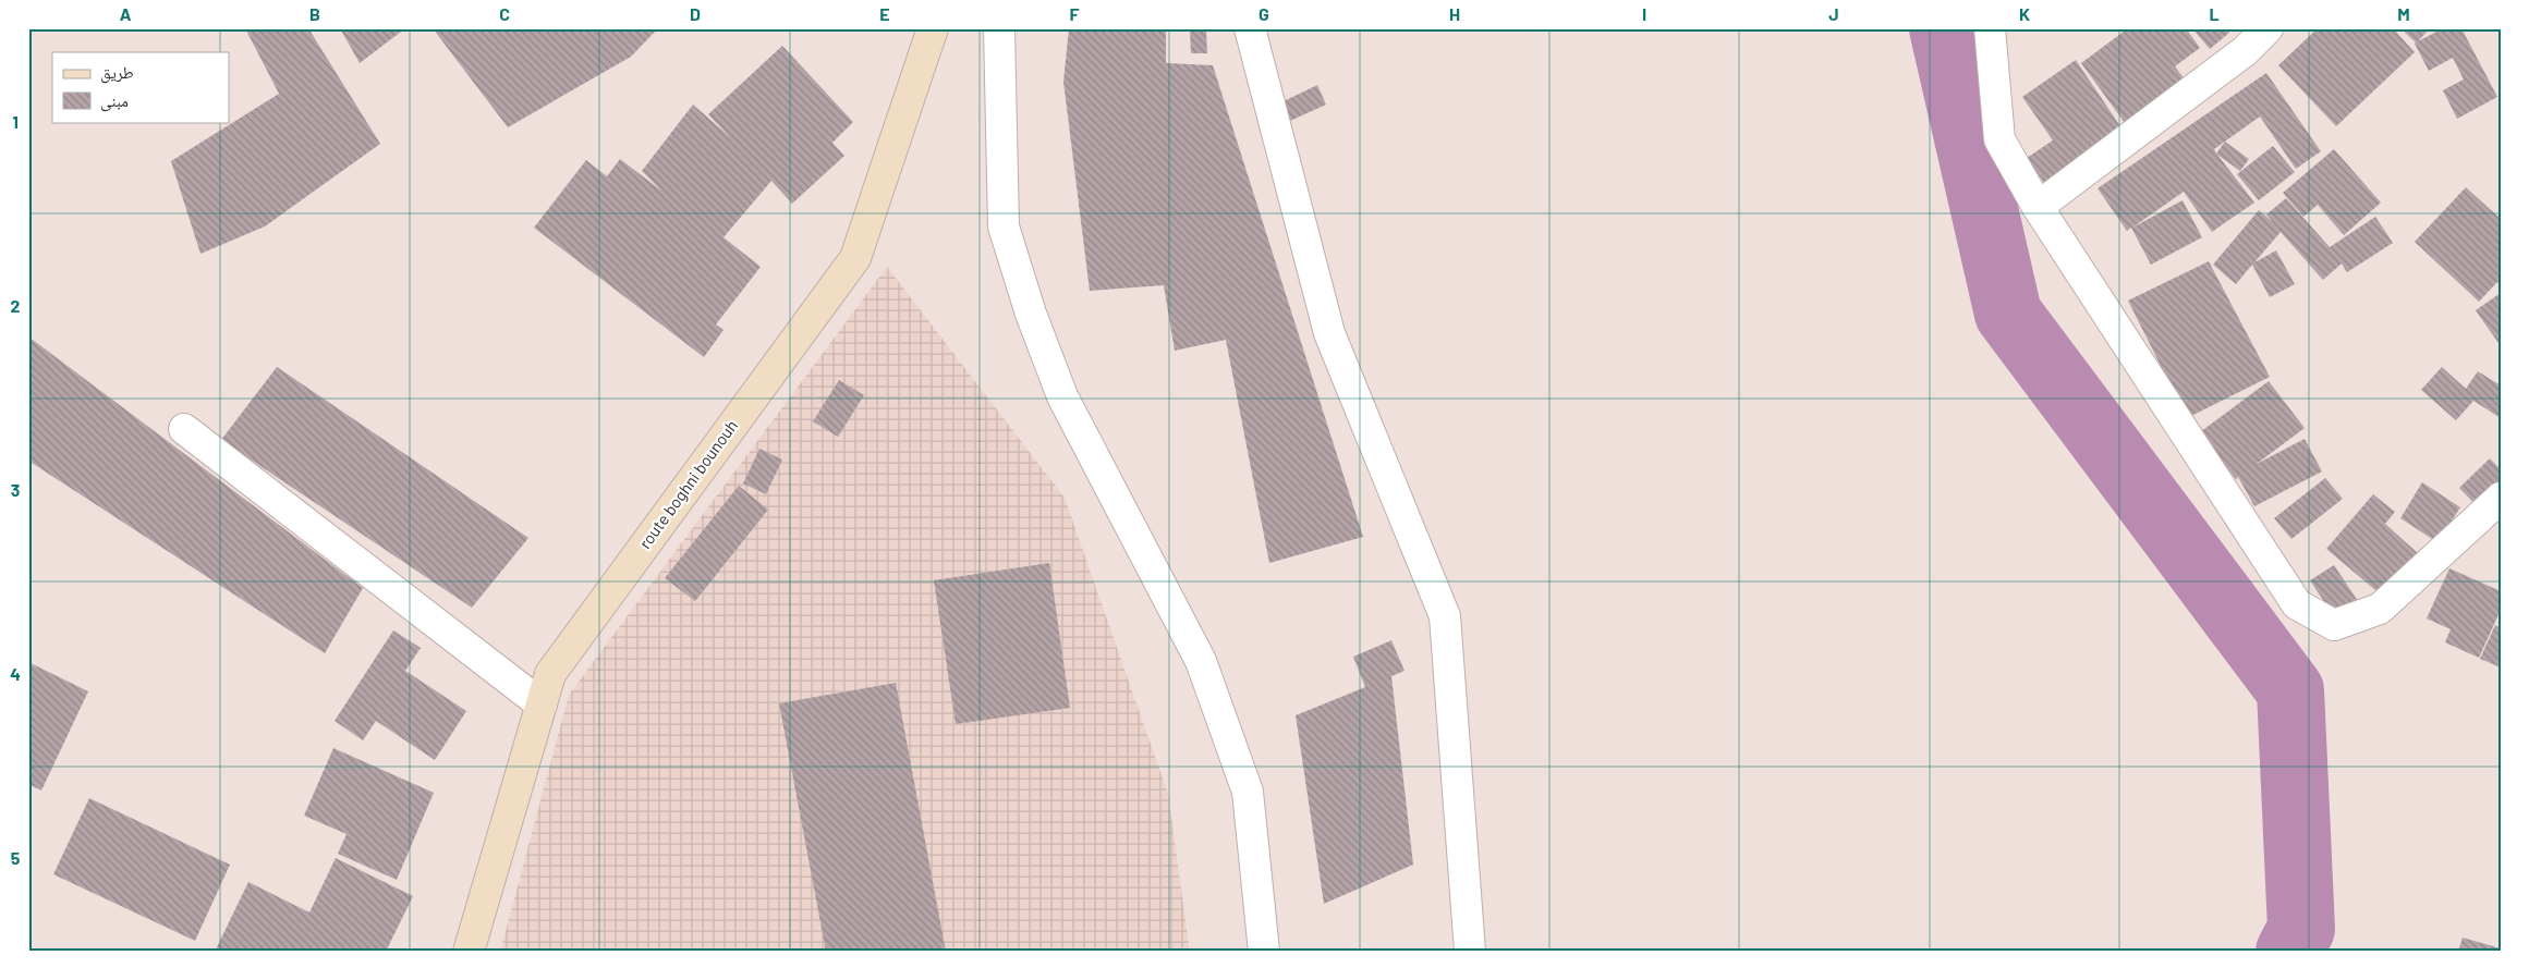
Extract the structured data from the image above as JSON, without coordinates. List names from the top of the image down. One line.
{"streets":{"main road":["route boghni bounouh"]},"legend":["طريق","مبنى"],"grid":{"columns":["A","B","C","D","E","F","G","H","I","J","K","L","M"],"rows":["1","2","3","4","5"]}}
